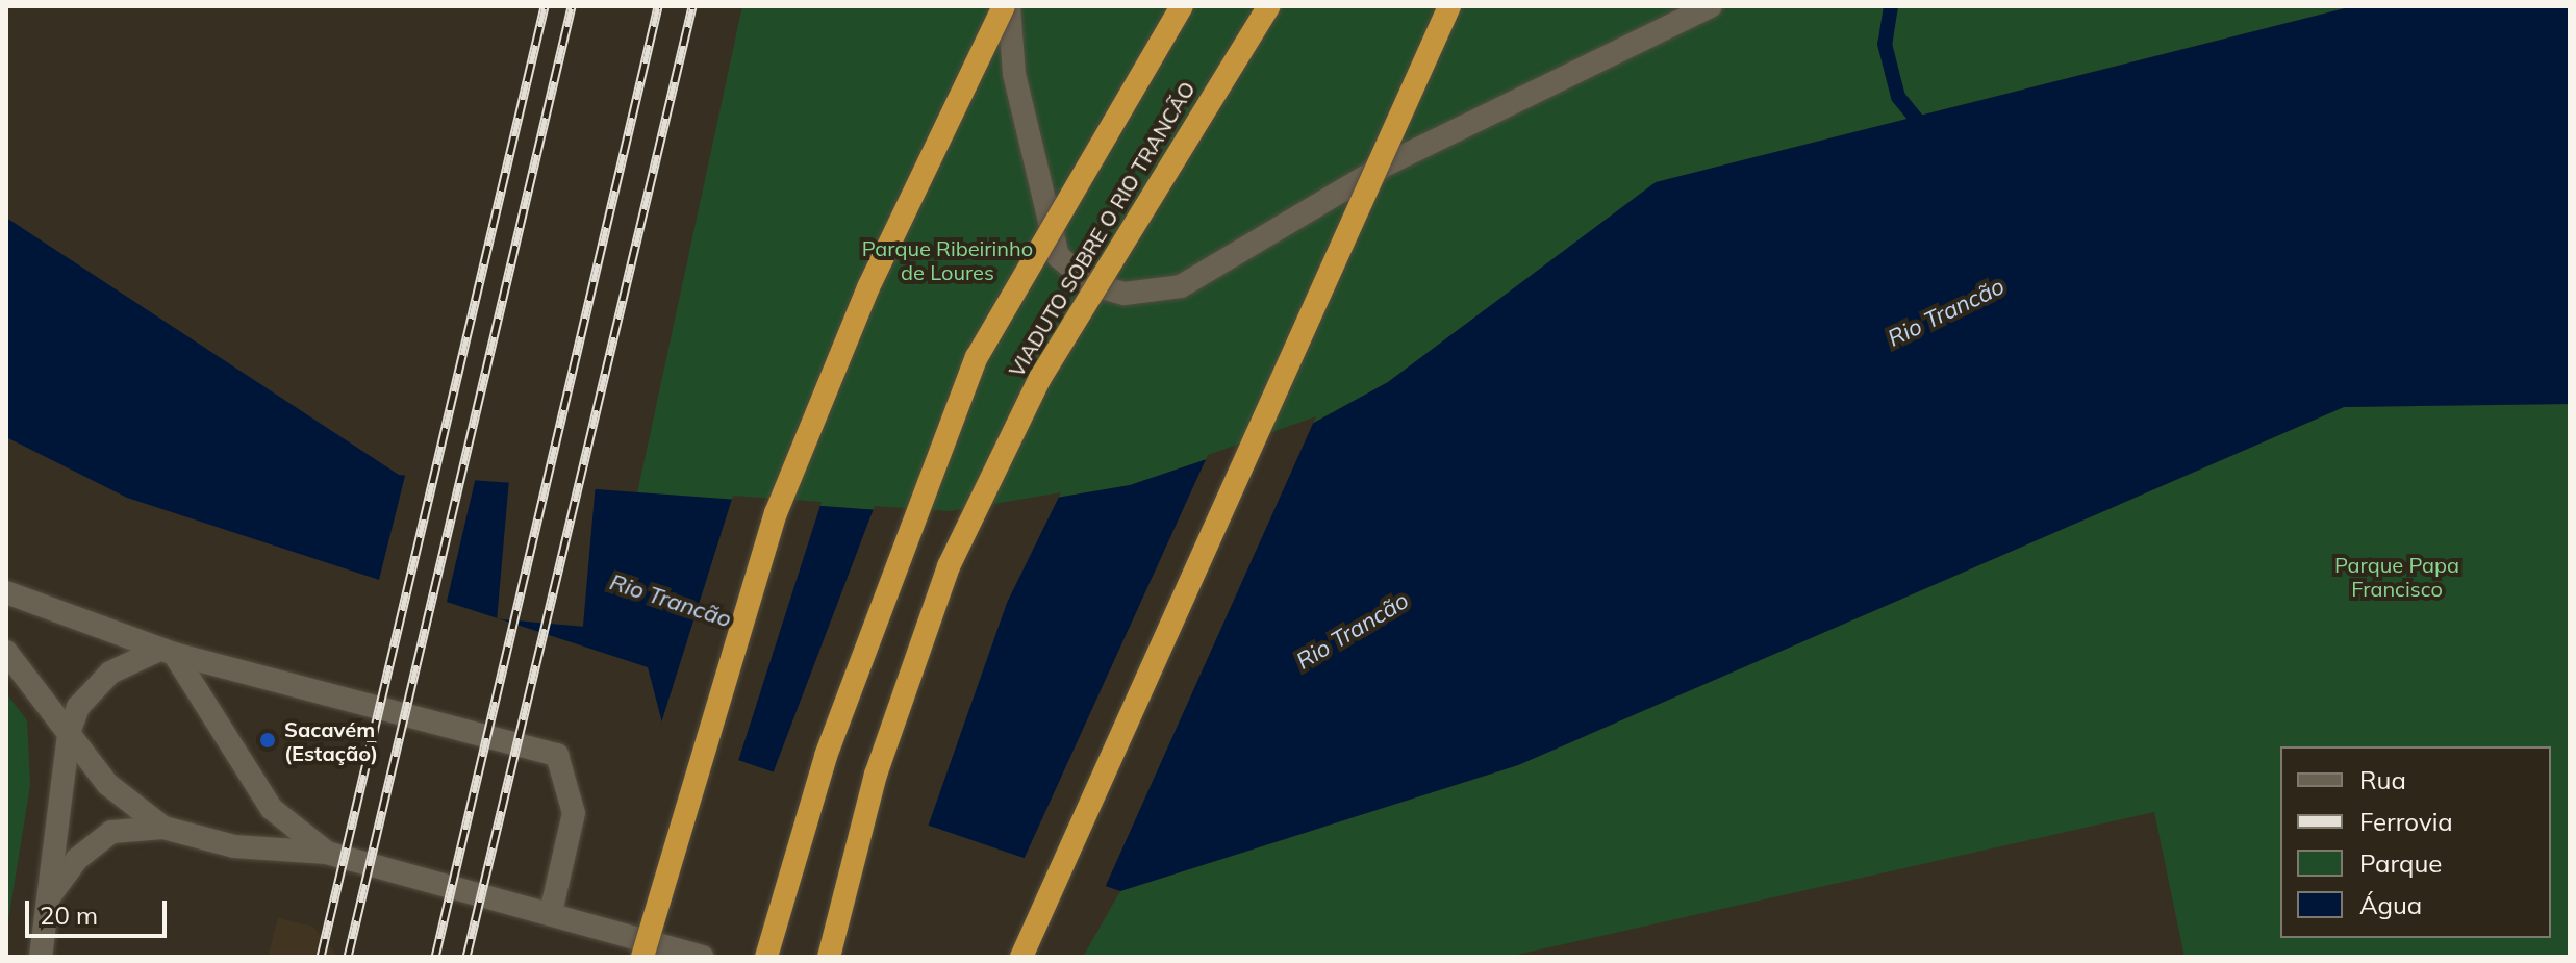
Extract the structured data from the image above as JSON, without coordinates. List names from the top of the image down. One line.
{"streets":{"highway":["VIADUTO SOBRE O RIO TRANCÃO"]},"water":["Rio Trancão"],"parks":["Parque Ribeirinho de Loures","Parque Papa Francisco"],"places":["Sacavém (Estação)"],"legend":["Rua","Ferrovia","Parque","Água"],"scale_bar":"20 m"}
